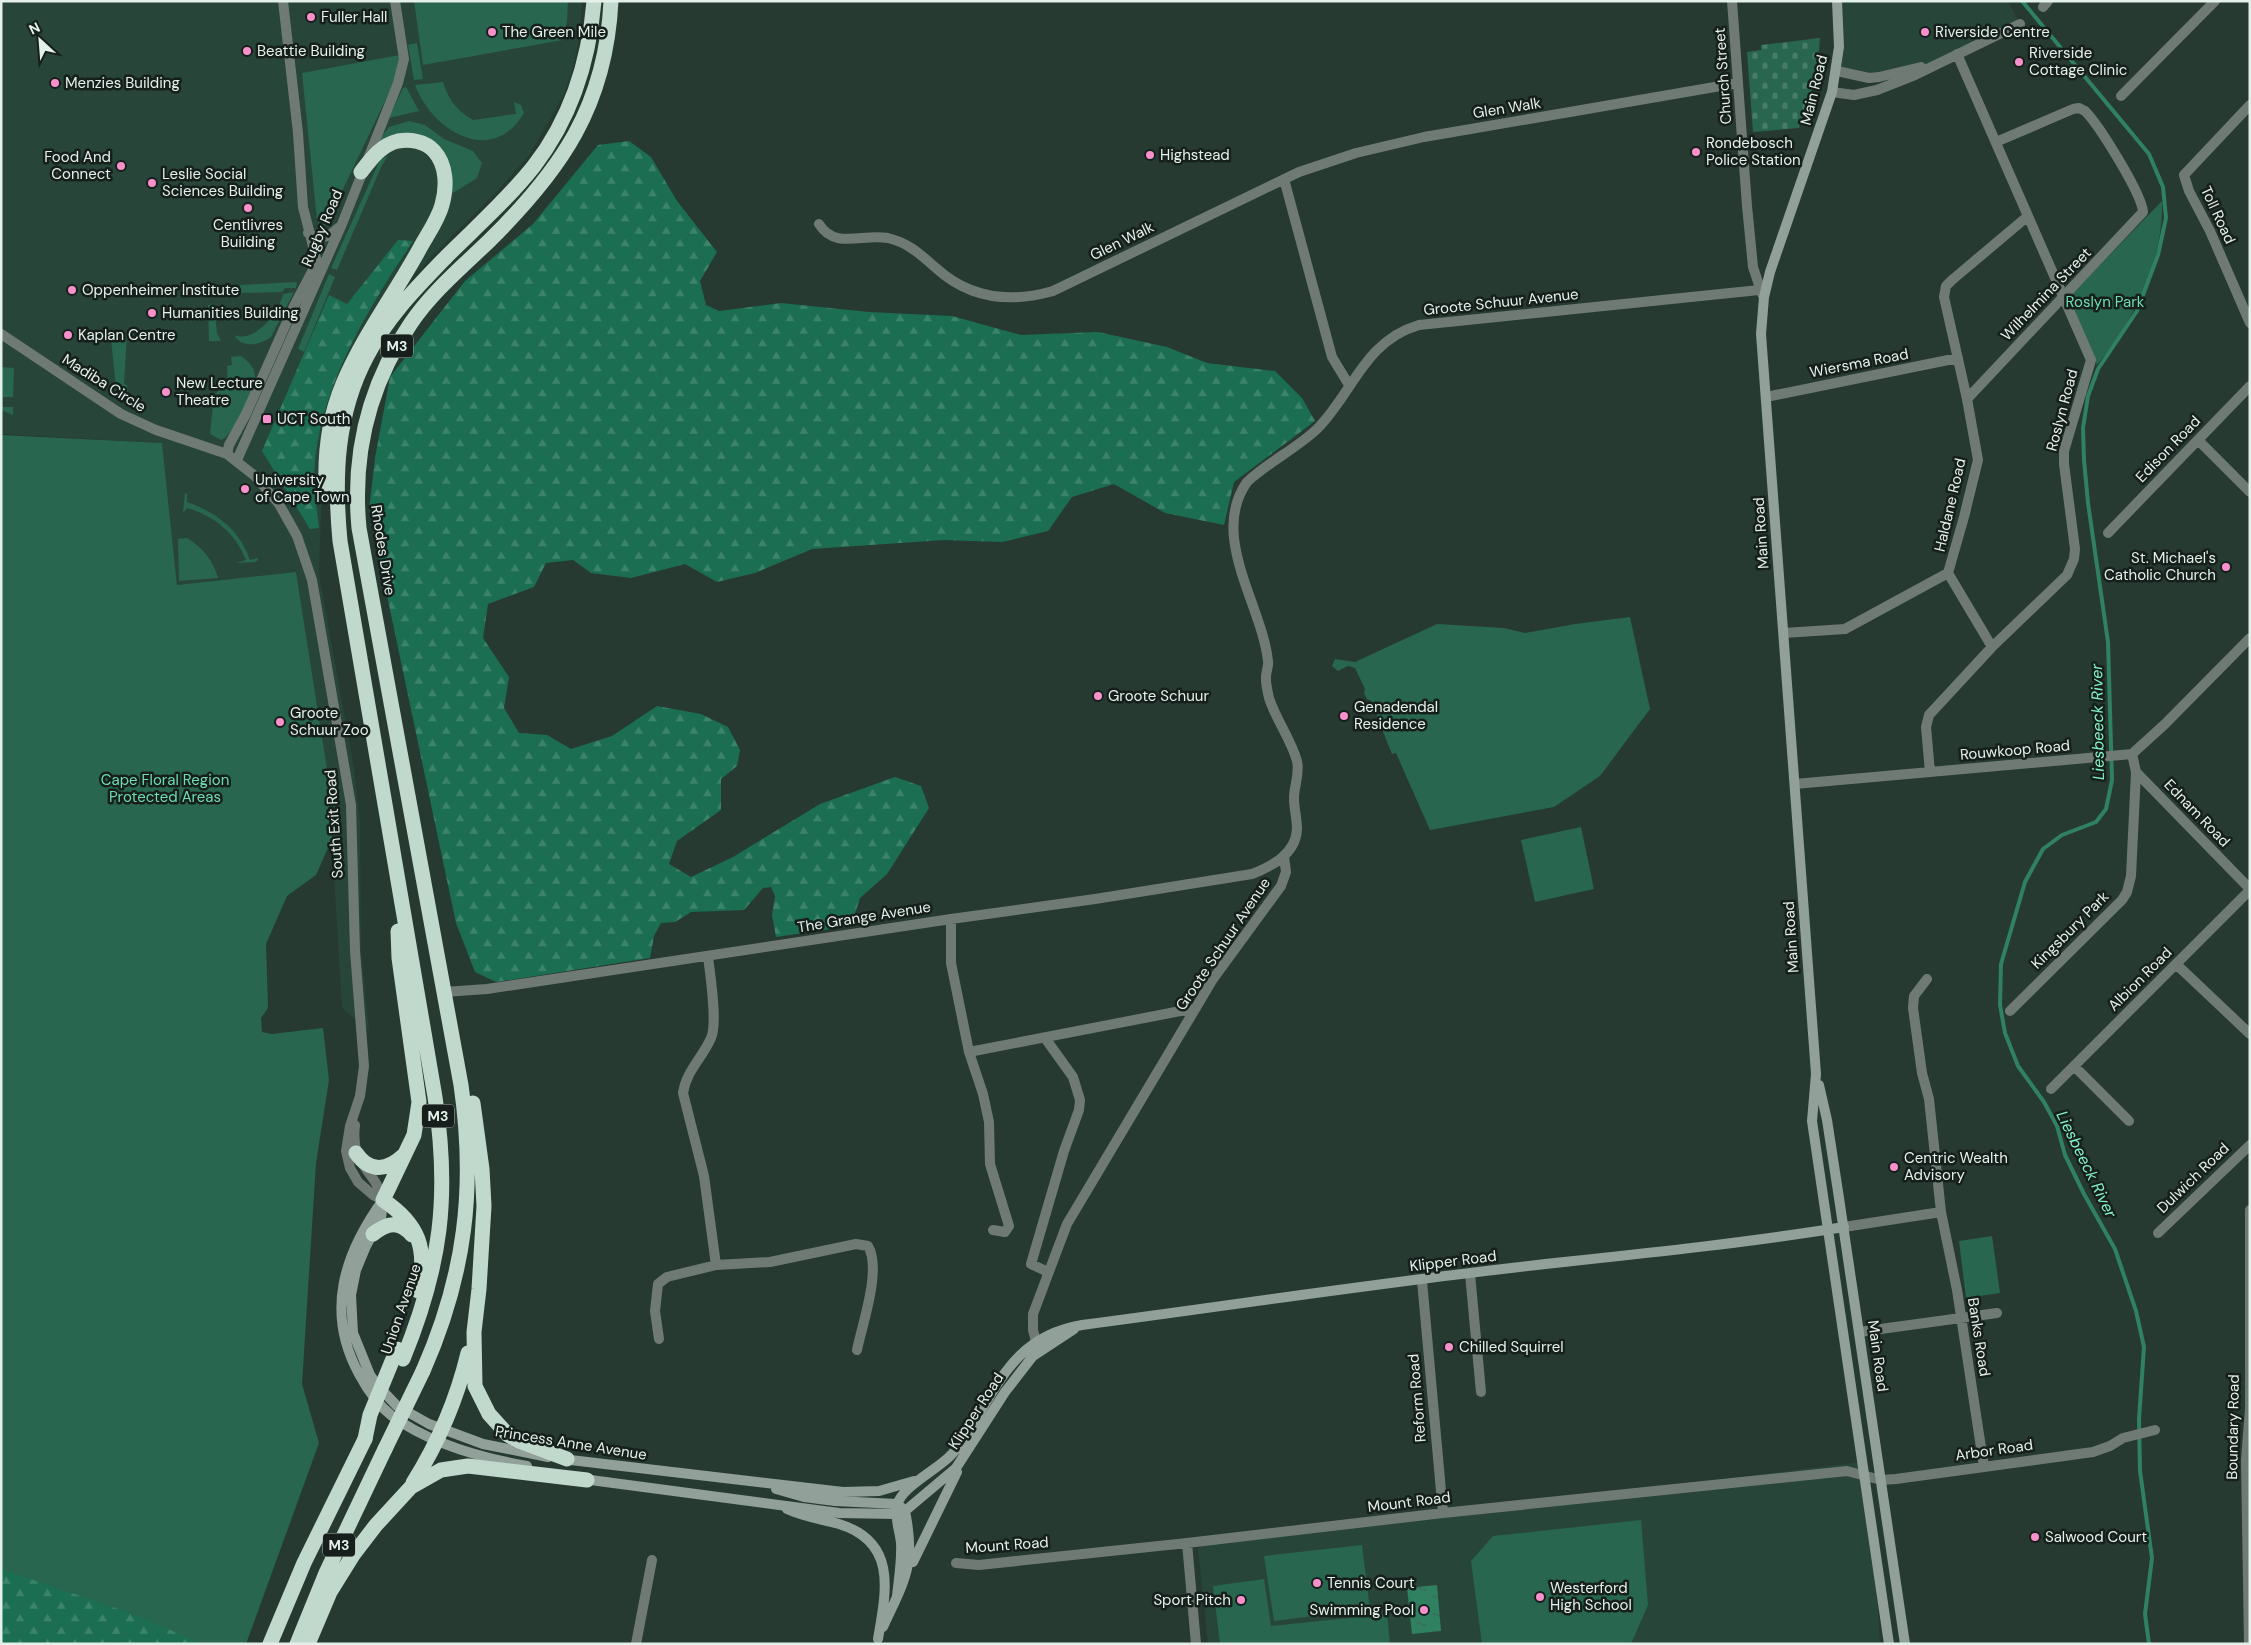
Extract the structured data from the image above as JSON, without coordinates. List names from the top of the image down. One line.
{"streets":{"highway":["M3","Rhodes Drive","Union Avenue"],"main road":["Main Road","Klipper Road","Princess Anne Avenue"],"street":["Church Street","Glen Walk","Toll Road","Rugby Road","Wilhelmina Street","Groote Schuur Avenue","Wiersma Road","Madiba Circle","Roslyn Road","Edison Road","Haldane Road","Rouwkoop Road","Ednam Road","South Exit Road","The Grange Avenue","Kingsbury Park","Albion Road","Dulwich Road","Banks Road","Reform Road","Boundary Road","Arbor Road","Mount Road"]},"crossings":[["Church Street","Main Road"],["Church Street","Glen Walk"],["Church Street","Groote Schuur Avenue"],["Main Road","Groote Schuur Avenue"],["Main Road","Wiersma Road"],["Main Road","Haldane Road"],["Main Road","Rouwkoop Road"],["Main Road","Klipper Road"],["Main Road","Arbor Road"],["Main Road","Mount Road"],["Rugby Road","Madiba Circle"],["Rugby Road","South Exit Road"],["Wilhelmina Street","Roslyn Road"],["Wilhelmina Street","Haldane Road"],["Groote Schuur Avenue","The Grange Avenue"],["Groote Schuur Avenue","Klipper Road"],["M3","Rhodes Drive"],["M3","The Grange Avenue"],["M3","Union Avenue"],["Wiersma Road","Haldane Road"],["Madiba Circle","South Exit Road"],["Roslyn Road","Haldane Road"],["Roslyn Road","Rouwkoop Road"],["Rhodes Drive","The Grange Avenue"],["Ednam Road","Kingsbury Park"],["Ednam Road","Albion Road"],["Klipper Road","Reform Road"],["Klipper Road","Princess Anne Avenue"],["Banks Road","Arbor Road"],["Reform Road","Mount Road"],["Arbor Road","Mount Road"]],"water":["Liesbeeck River"],"parks":["Roslyn Park","Cape Floral Region Protected Areas"],"places":{"other":["Fuller Hall","The Green Mile","Riverside Centre","Beattie Building","Riverside Cottage Clinic","Menzies Building","Rondebosch Police Station","Highstead","Food And Connect","Leslie Social Sciences Building","Centlivres Building","Oppenheimer Institute","Humanities Building","Kaplan Centre","New Lecture Theatre","University of Cape Town","St. Michael's Catholic Church","Groote Schuur","Genadendal Residence","Groote Schuur Zoo","Centric Wealth Advisory","Chilled Squirrel","Salwood Court","Tennis Court","Westerford High School","Sport Pitch","Swimming Pool"],"transit":["UCT South"]},"north":"top left"}
